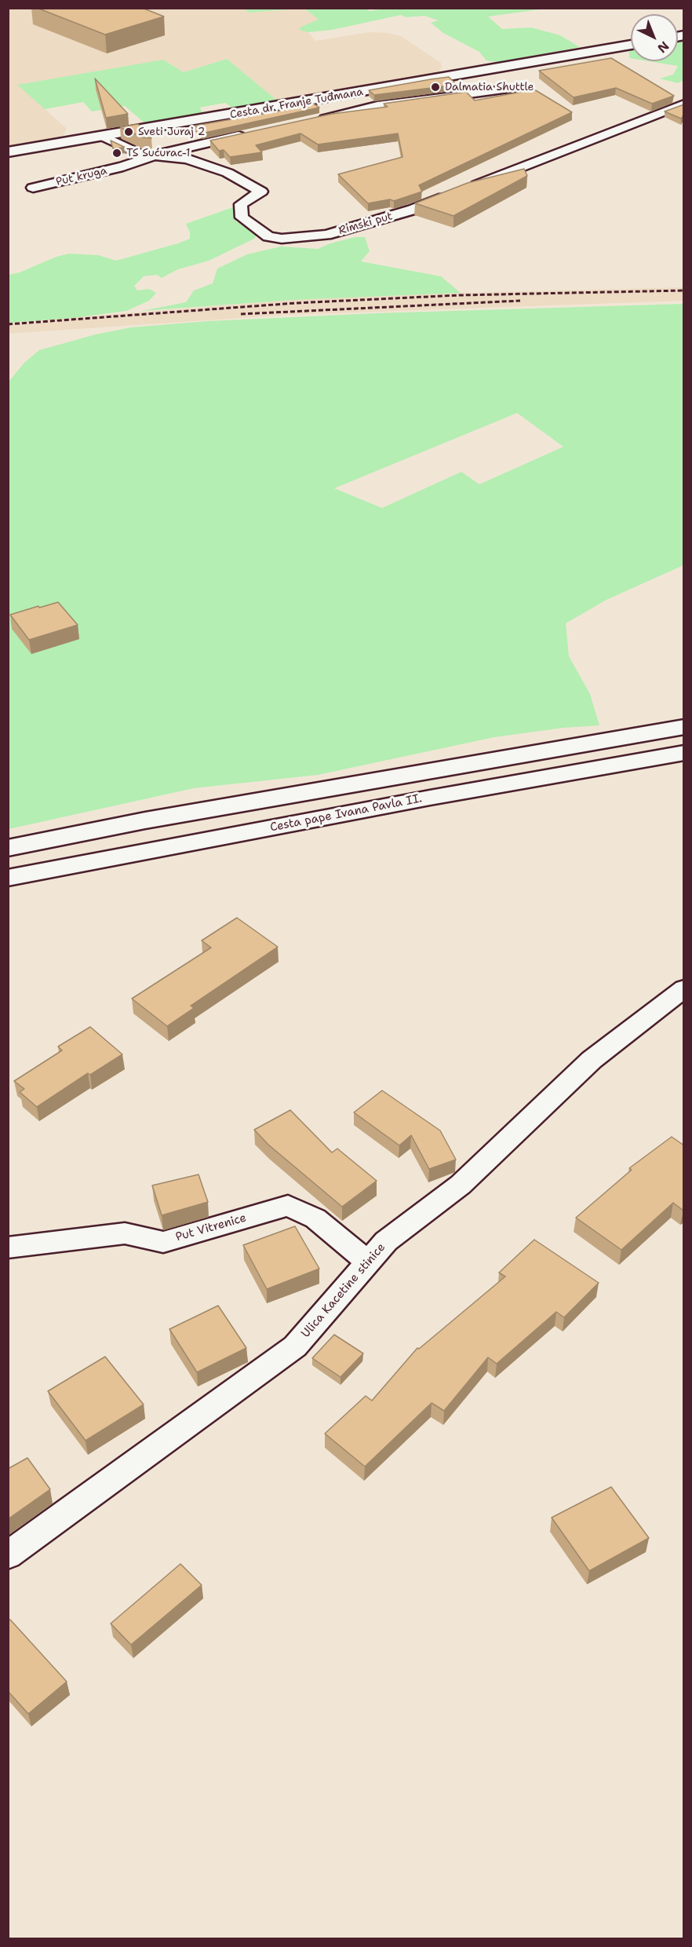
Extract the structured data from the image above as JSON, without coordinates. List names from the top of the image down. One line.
{"streets":{"main road":["Cesta dr. Franje Tuđmana","Cesta pape Ivana Pavla II."],"street":["Put kruga","Rimski put","Put Vitrenice","Ulica Kacetine stinice"]},"crossings":[["Cesta dr. Franje Tuđmana","Rimski put"],["Put kruga","Rimski put"],["Put Vitrenice","Ulica Kacetine stinice"]],"places":["Dalmatia Shuttle","Sveti Juraj 2","TS Sućurac-1"],"north":"bottom right"}
